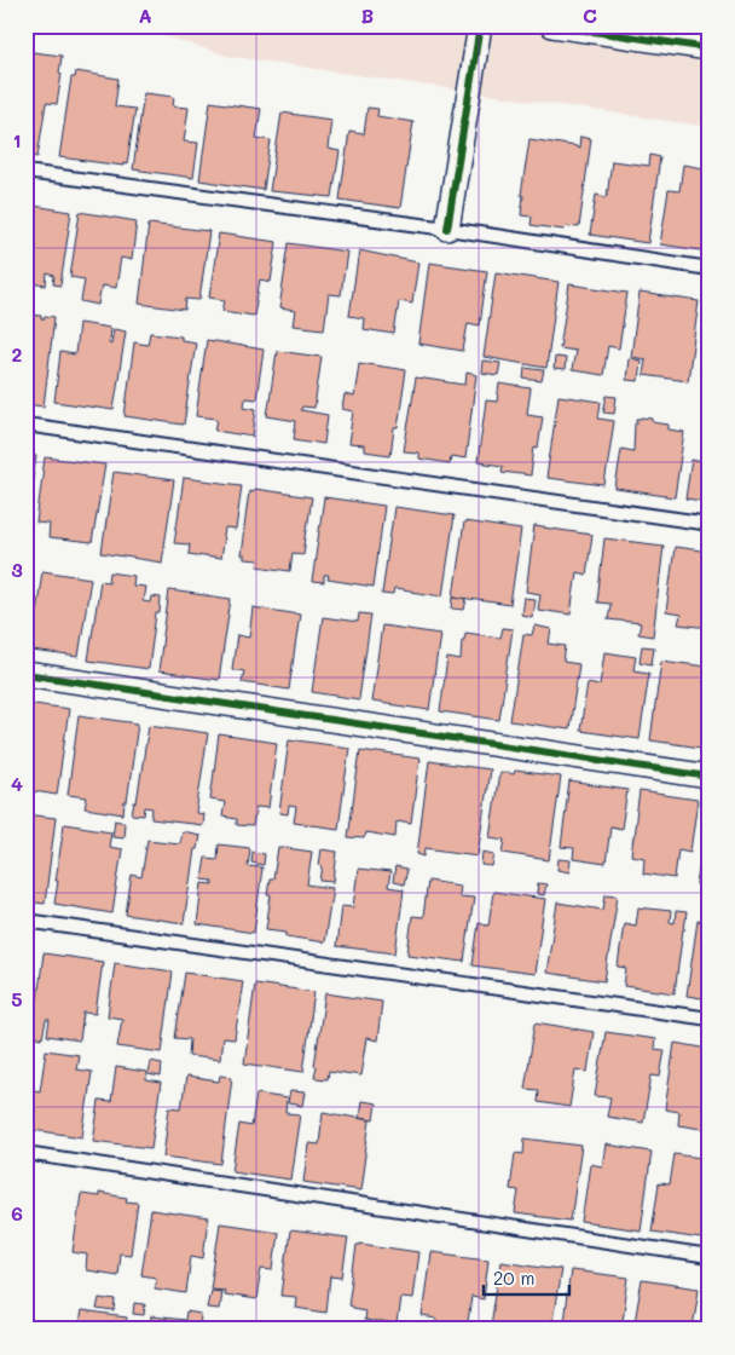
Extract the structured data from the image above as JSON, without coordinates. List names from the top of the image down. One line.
{"scale_bar":"20 m","grid":{"columns":["A","B","C"],"rows":["1","2","3","4","5","6"]}}
